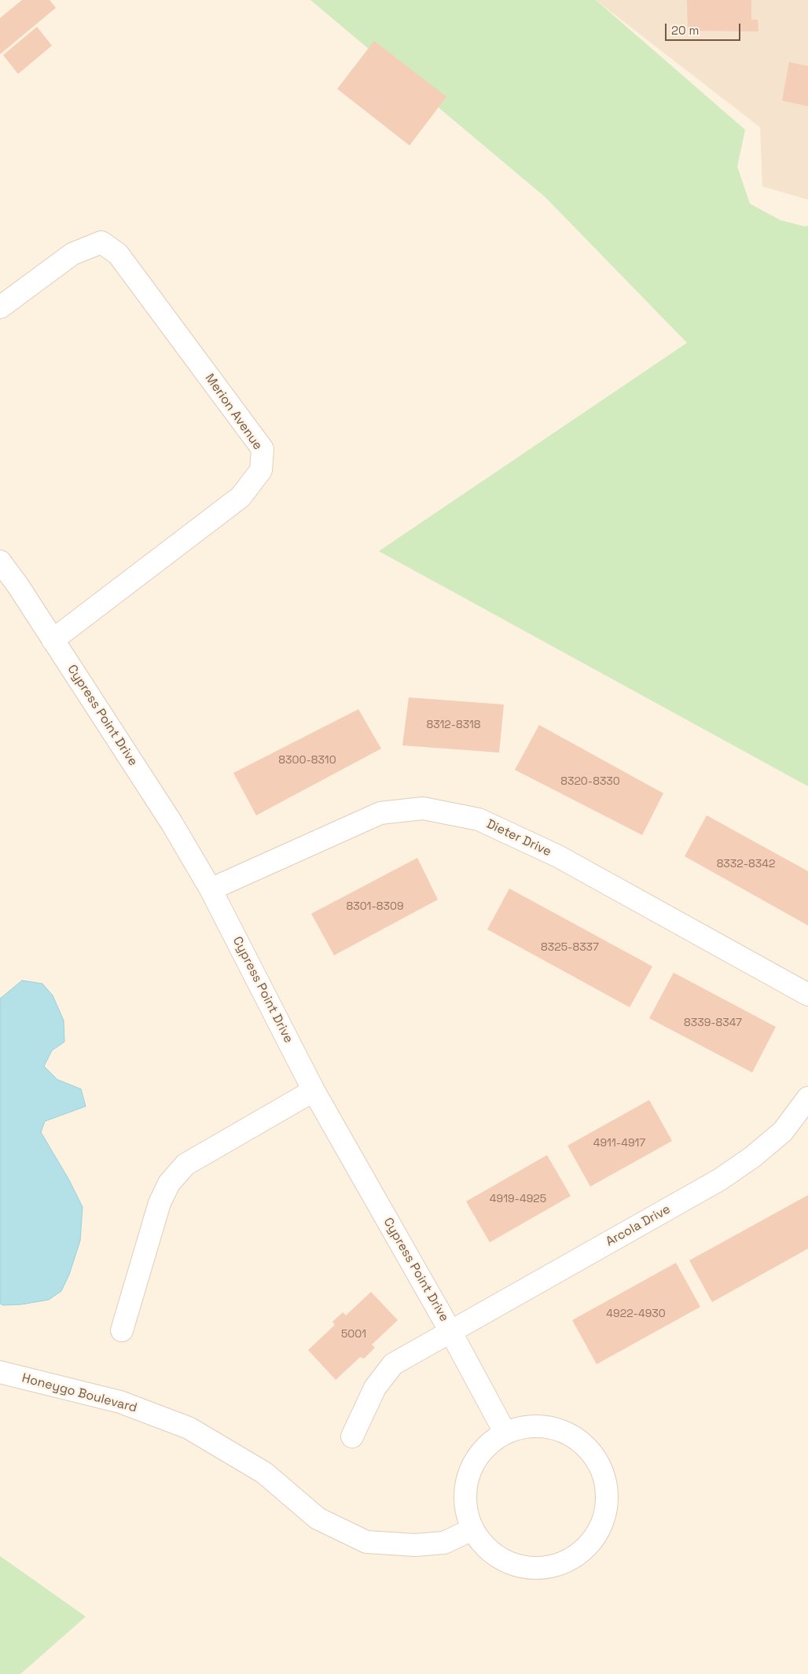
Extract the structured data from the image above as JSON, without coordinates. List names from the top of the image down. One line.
{"streets":{"street":["Merion Avenue","Cypress Point Drive","Dieter Drive","Arcola Drive","Honeygo Boulevard"]},"crossings":[["Merion Avenue","Cypress Point Drive"],["Cypress Point Drive","Dieter Drive"],["Cypress Point Drive","Arcola Drive"]],"house_numbers":["8312-8318","8300-8310","8320-8330","8332-8342","8301-8309","8325-8337","8339-8347","4911-4917","4919-4925","4922-4930","5001"],"scale_bar":"20 m"}
